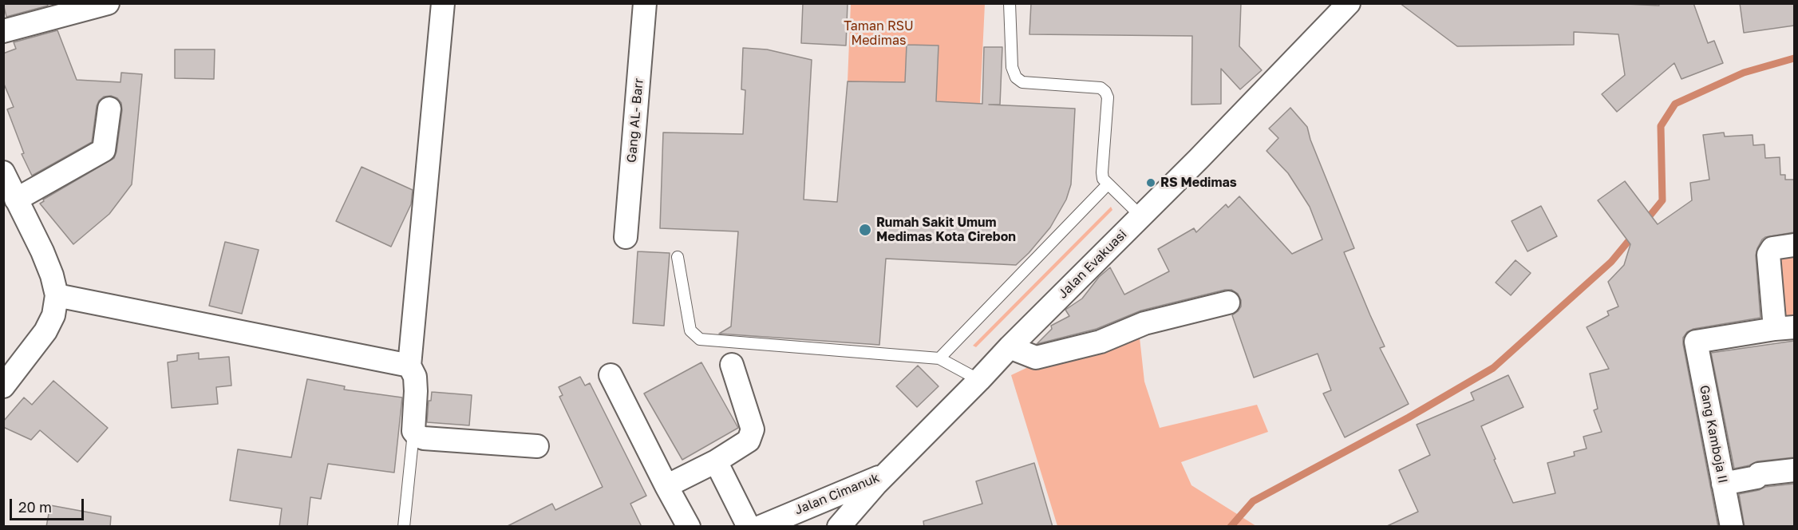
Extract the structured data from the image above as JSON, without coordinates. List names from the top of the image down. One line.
{"streets":{"street":["Gang AL- Barr","Jalan Evakuasi","Gang Kamboja II","Jalan Cimanuk"]},"crossings":[["Jalan Evakuasi","Jalan Cimanuk"]],"parks":["Taman RSU Medimas"],"places":["RS Medimas","Rumah Sakit Umum Medimas Kota Cirebon"],"scale_bar":"20 m"}
